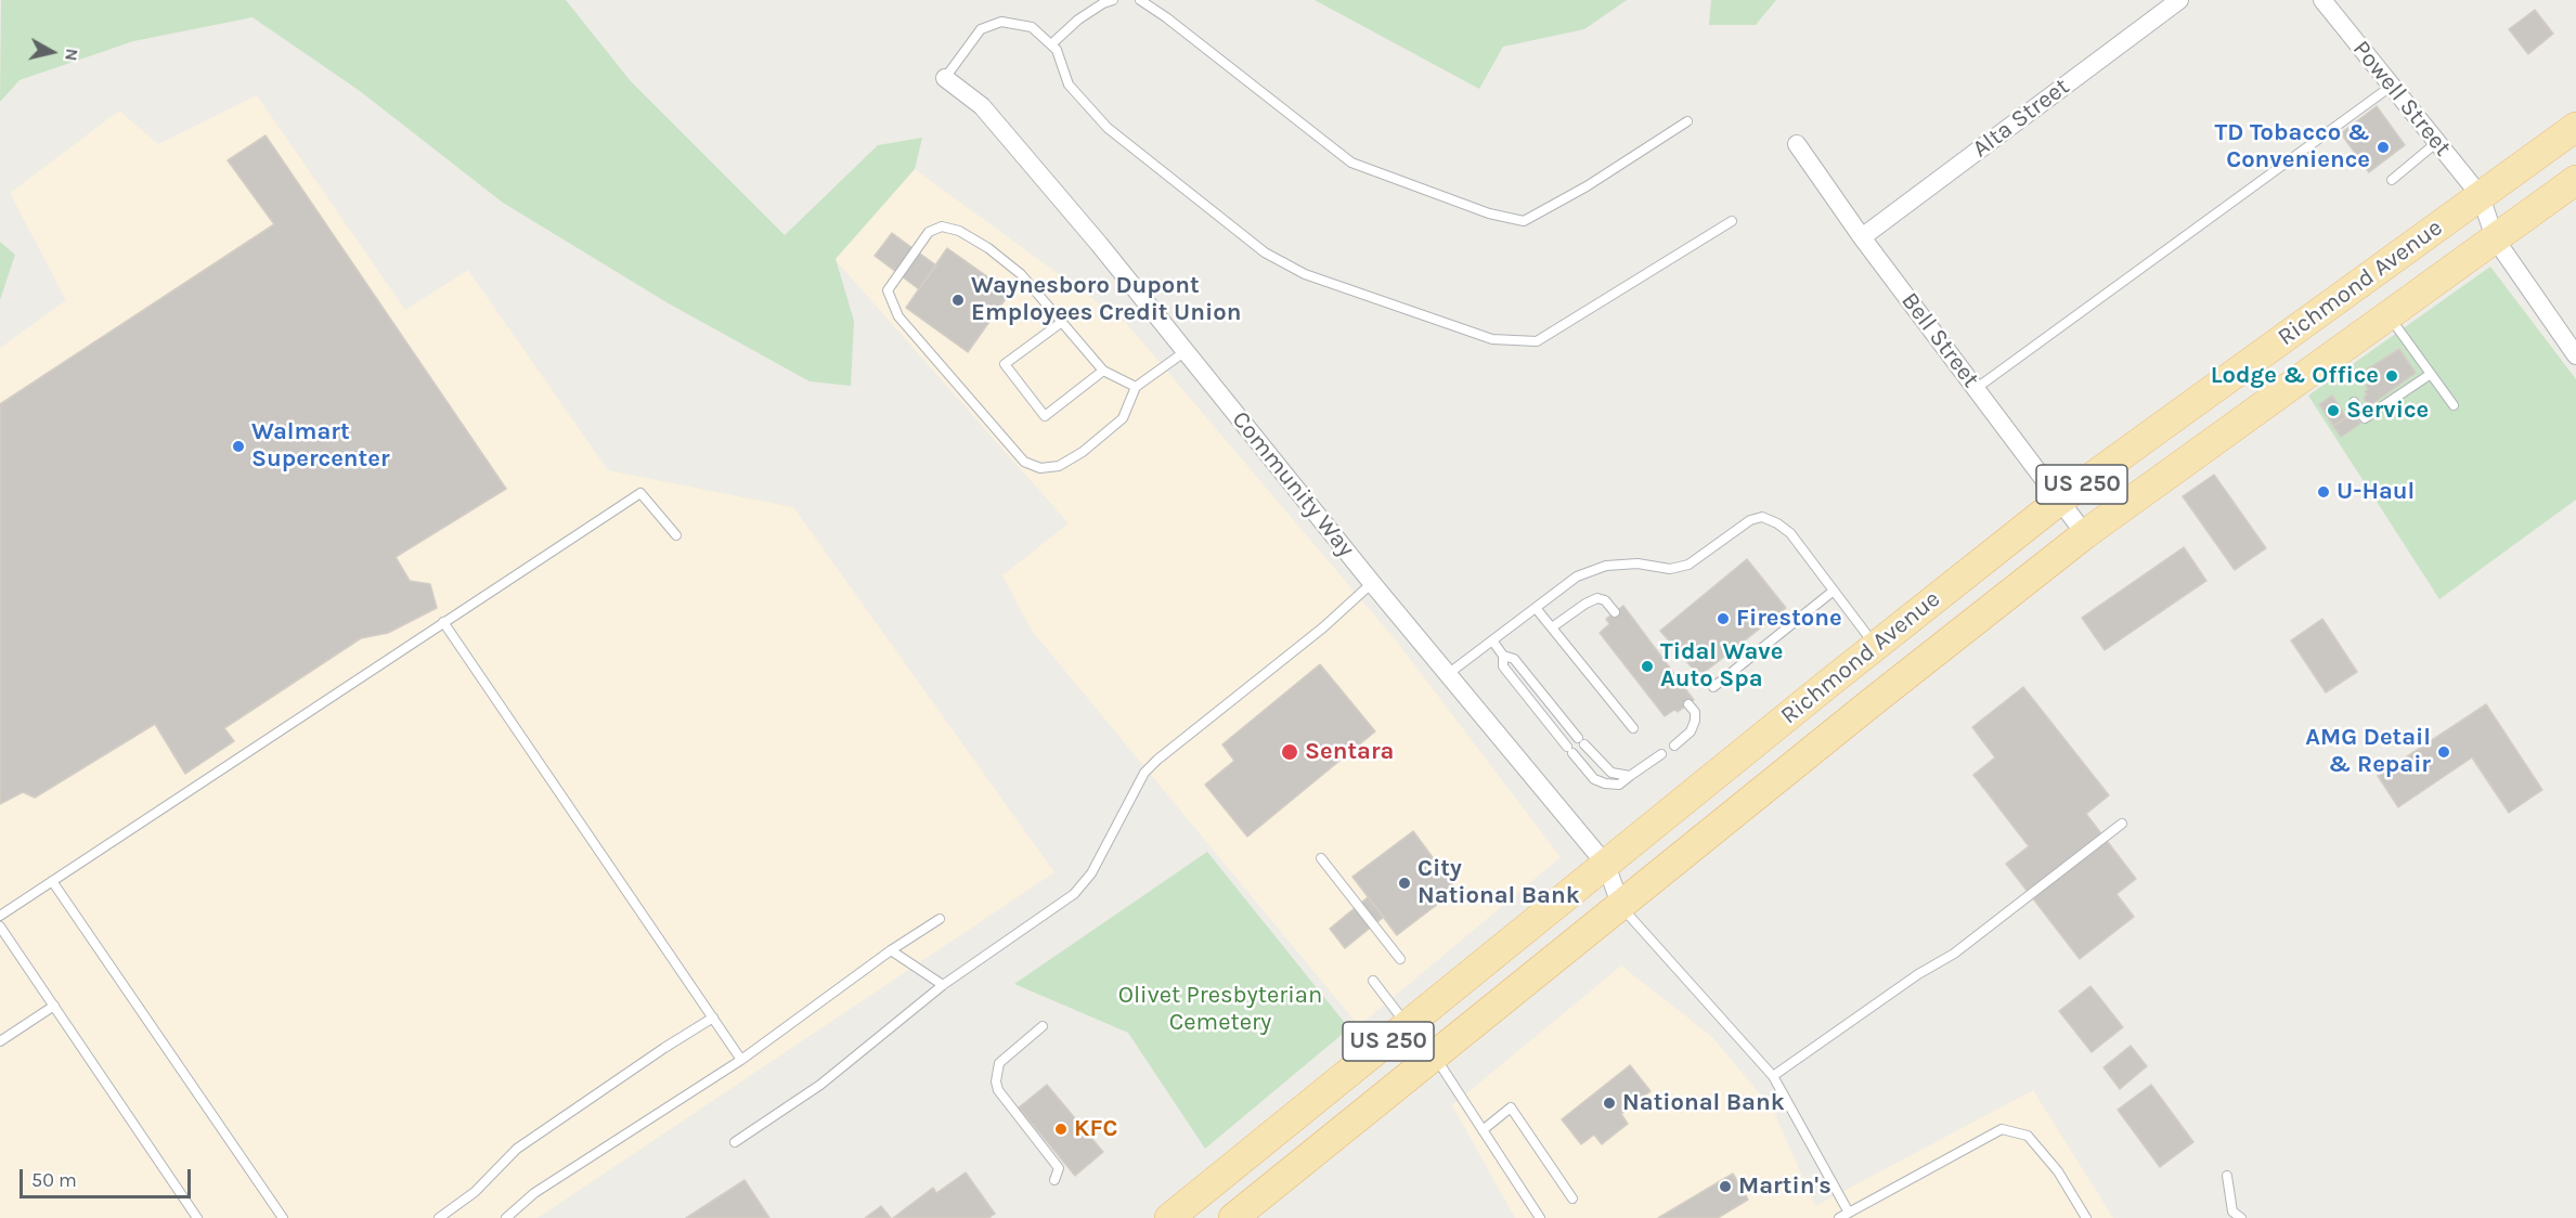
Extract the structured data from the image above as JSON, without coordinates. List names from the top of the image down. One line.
{"streets":{"main road":["Richmond Avenue","US 250"],"street":["Powell Street","Alta Street","Bell Street","Community Way"]},"crossings":[["Powell Street","Richmond Avenue"],["Alta Street","Bell Street"],["Richmond Avenue","Bell Street"],["Richmond Avenue","Community Way"]],"parks":["Olivet Presbyterian Cemetery"],"places":["TD Tobacco & Convenience","Waynesboro Dupont Employees Credit Union","Lodge & Office","Service","Walmart Supercenter","U-Haul","Firestone","Tidal Wave Auto Spa","Sentara","AMG Detail & Repair","City National Bank","National Bank","KFC","Martin's"],"scale_bar":"50 m","north":"right"}
